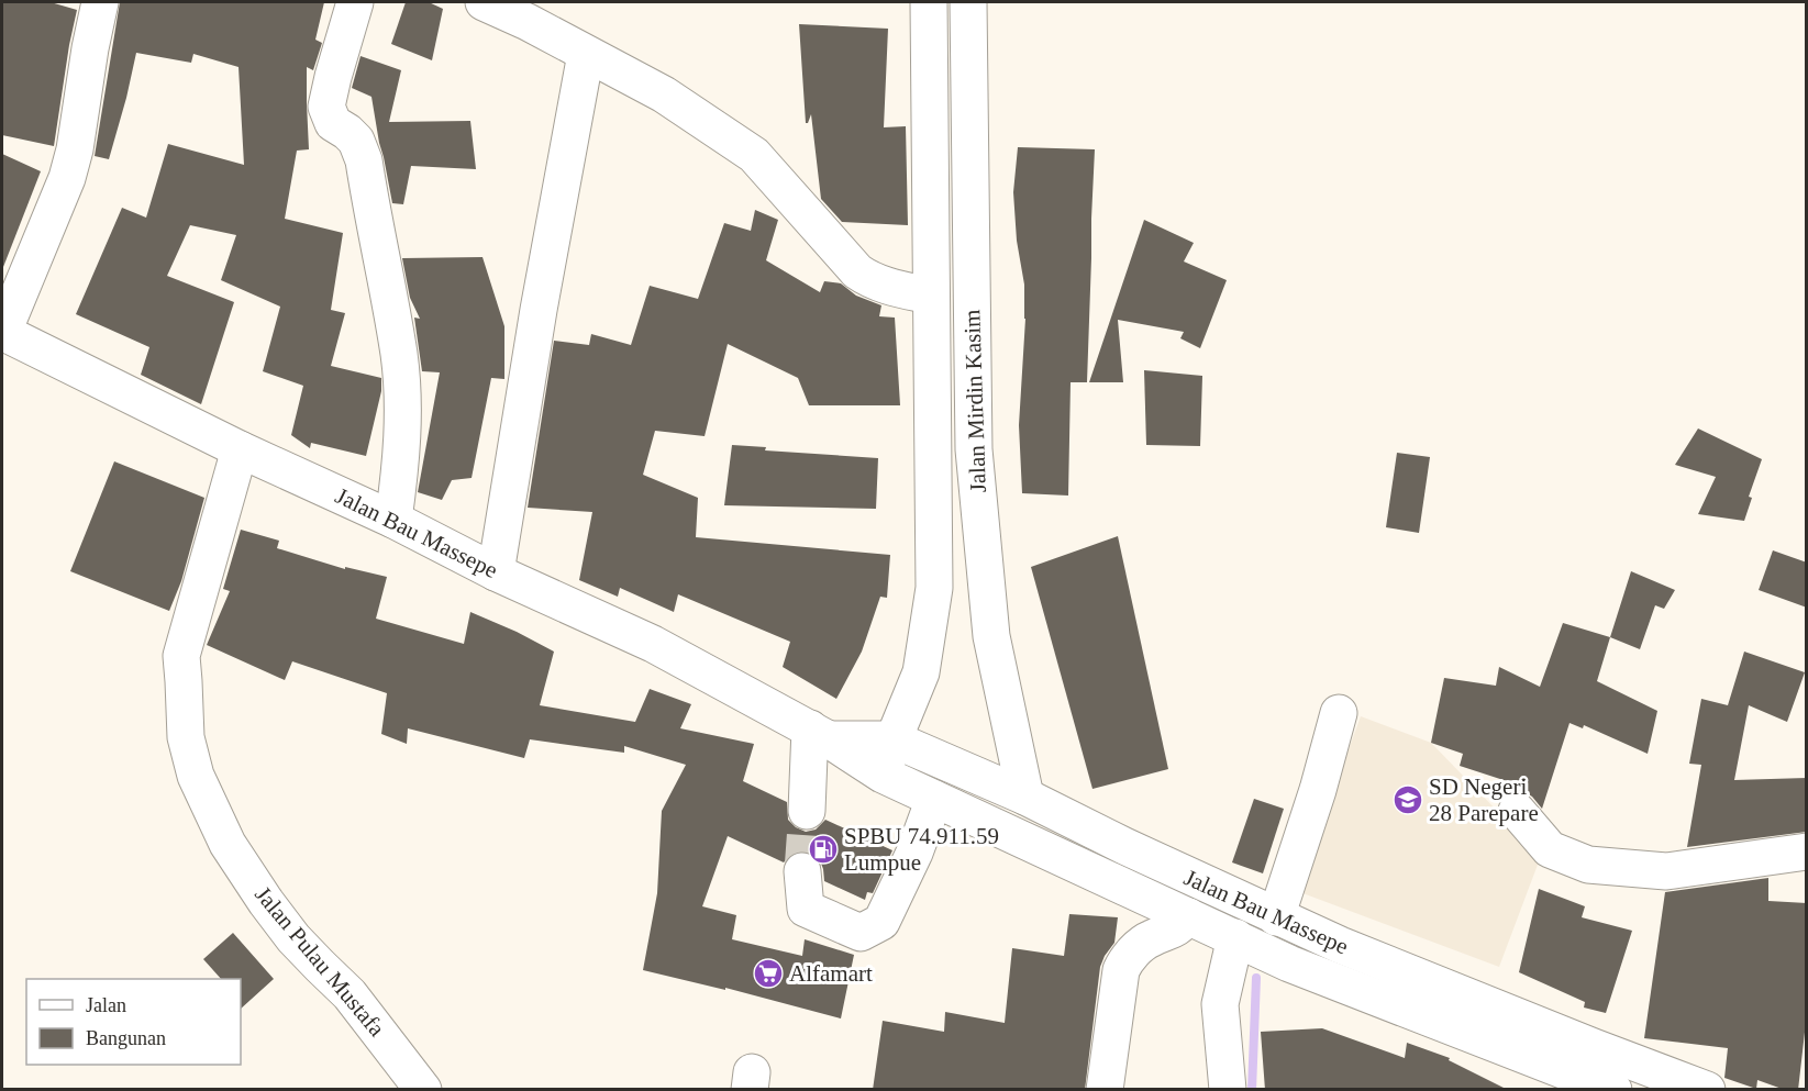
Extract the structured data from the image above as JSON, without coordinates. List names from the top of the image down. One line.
{"streets":{"main road":["Jalan Mirdin Kasim","Jalan Bau Massepe","Jalan Pulau Mustafa"]},"crossings":[["Jalan Mirdin Kasim","Jalan Bau Massepe"],["Jalan Bau Massepe","Jalan Pulau Mustafa"]],"places":{"school or university":["SD Negeri 28 Parepare"],"fuel station":["SPBU 74.911.59 Lumpue"],"supermarket":["Alfamart"]},"legend":["Jalan","Bangunan"]}
